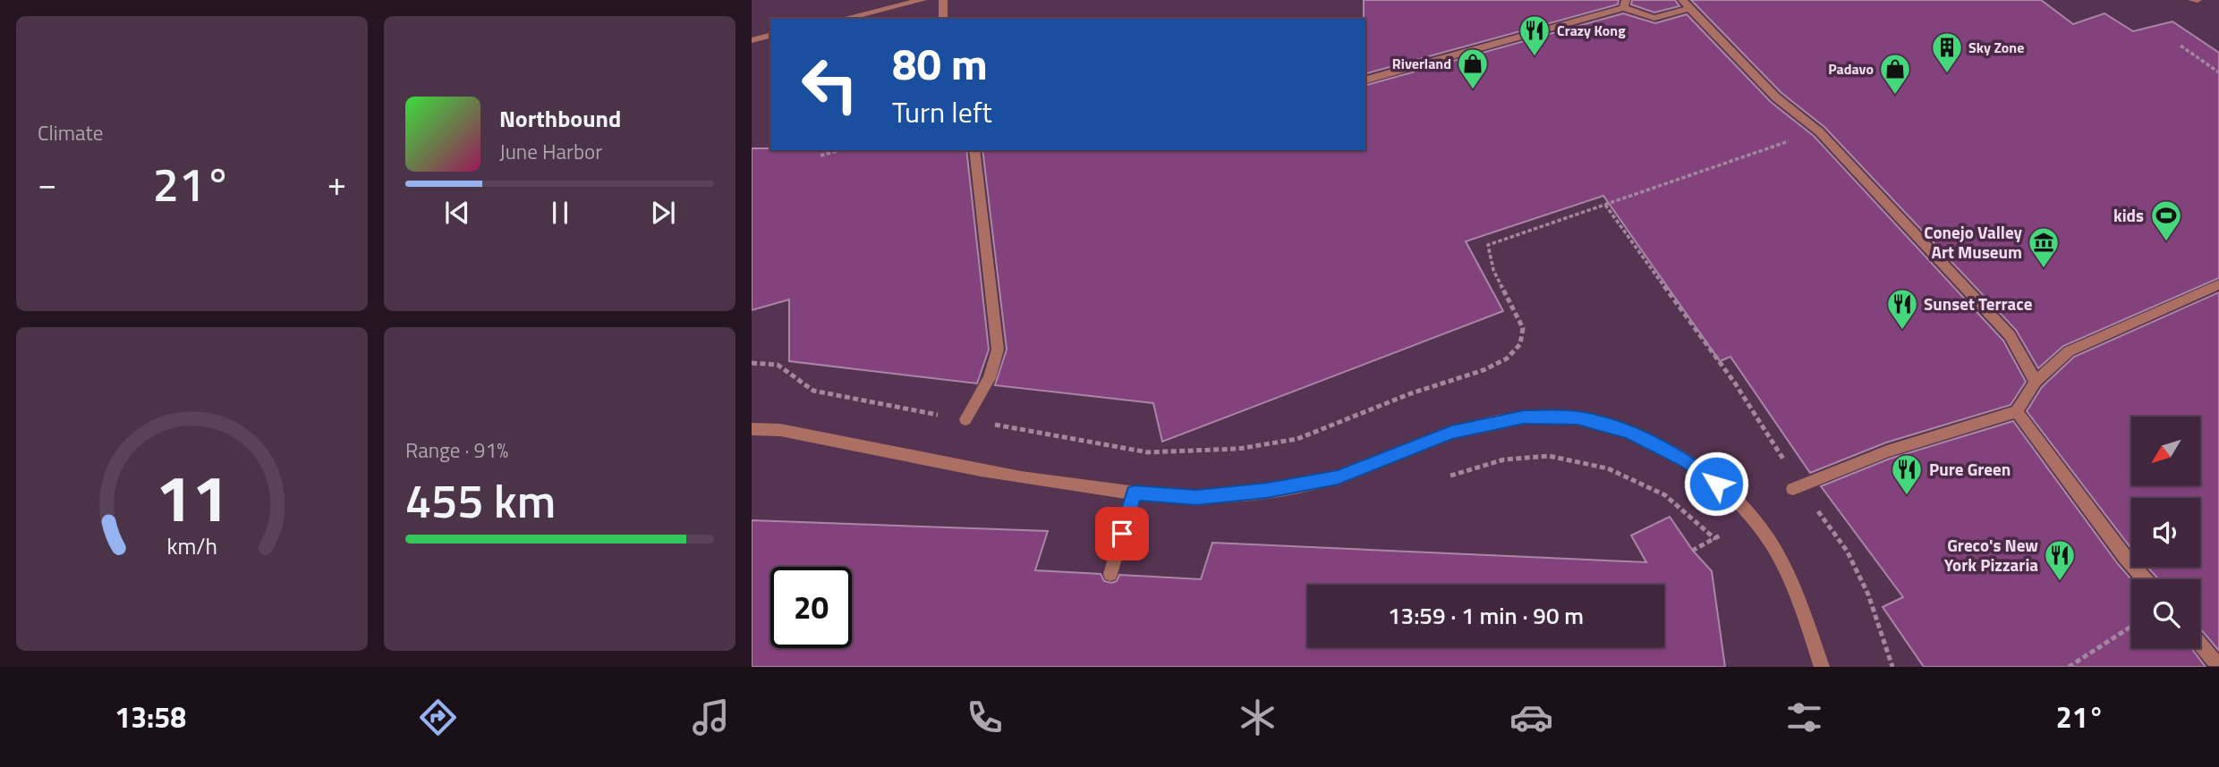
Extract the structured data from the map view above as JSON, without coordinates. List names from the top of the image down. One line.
{"places":{"restaurant":["Crazy Kong","Sunset Terrace","Pure Green","Greco's New York Pizzaria"],"building":["Sky Zone"],"shop":["Riverland","Padavo"],"sports":["kids"],"museum":["Conejo Valley Art Museum"]},"north":"bottom left","page":{"tile":["Climate",["Range · 91%","455 km"]],"turn":["80 m","Turn left"],"song":["Northbound","June Harbor"],"heat":["−","21°","+"],"limit":"20","trip":"13:59 · 1 min · 90 m","tabs":["13:58","21°"],"gauge":["11","km/h"]}}
